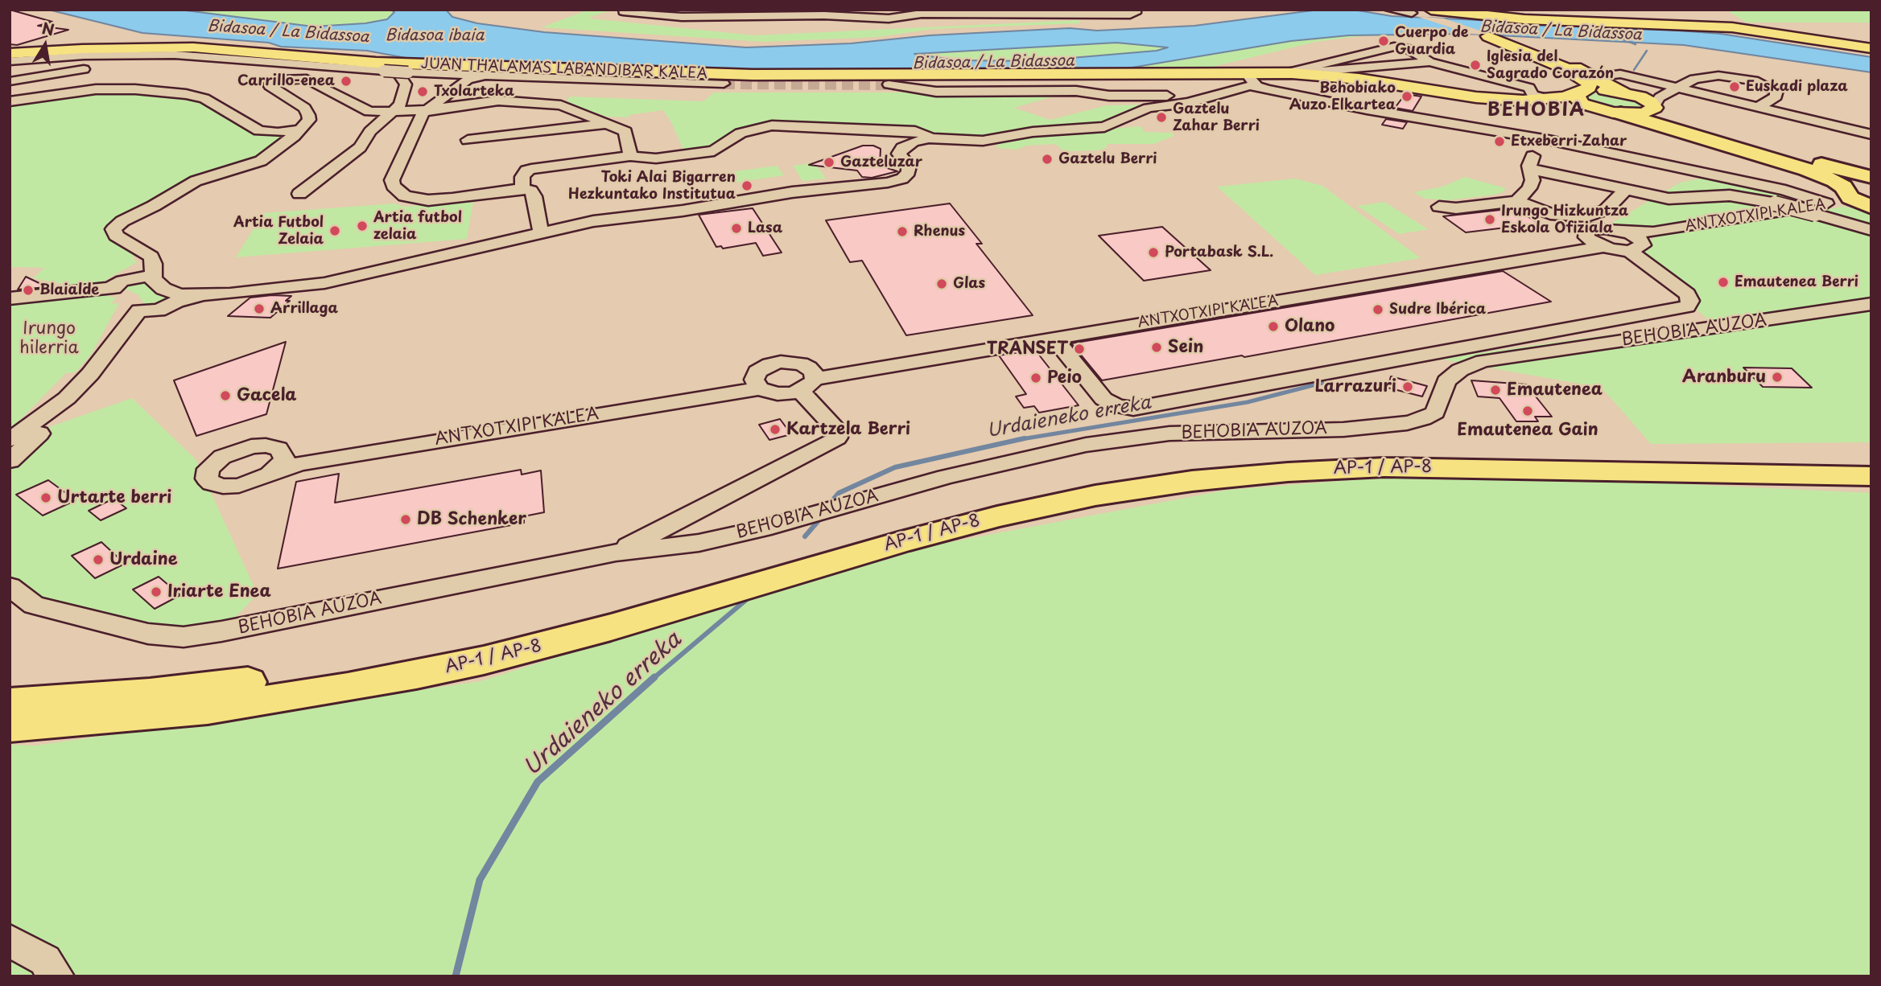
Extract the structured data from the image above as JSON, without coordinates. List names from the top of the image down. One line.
{"streets":{"highway":["AP-1 / AP-8"],"main road":["JUAN THALAMAS LABANDIBAR KALEA"],"street":["ANTXOTXIPI KALEA","BEHOBIA AUZOA"]},"crossings":[["ANTXOTXIPI KALEA","BEHOBIA AUZOA"]],"districts":["BEHOBIA"],"water":["Bidasoa / La Bidassoa","Bidasoa ibaia","Urdaieneko erreka"],"parks":["Irungo hilerria"],"places":["Cuerpo de Guardia","Iglesia del Sagrado Corazón","Carrillo-enea","Euskadi plaza","Txolarteka","Behobiako Auzo Elkartea","Gaztelu Zahar Berri","Etxeberri Zahar","Gaztelu Berri","Gazteluzar","Toki Alai Bigarren Hezkuntako Institutua","Irungo Hizkuntza Eskola Ofiziala","Artia futbol zelaia","Lasa","Artia Futbol Zelaia","Rhenus","Portabask S.L.","Emautenea Berri","Glas","Blaialde","Arrillaga","Sudre Ibérica","Olano","Sein","TRANSET","Aranburu","Peio","Larrazuri","Emautenea","Gacela","Emautenea Gain","Kartzela Berri","Urtarte berri","DB Schenker","Urdaine","Iriarte Enea"],"north":"top"}
